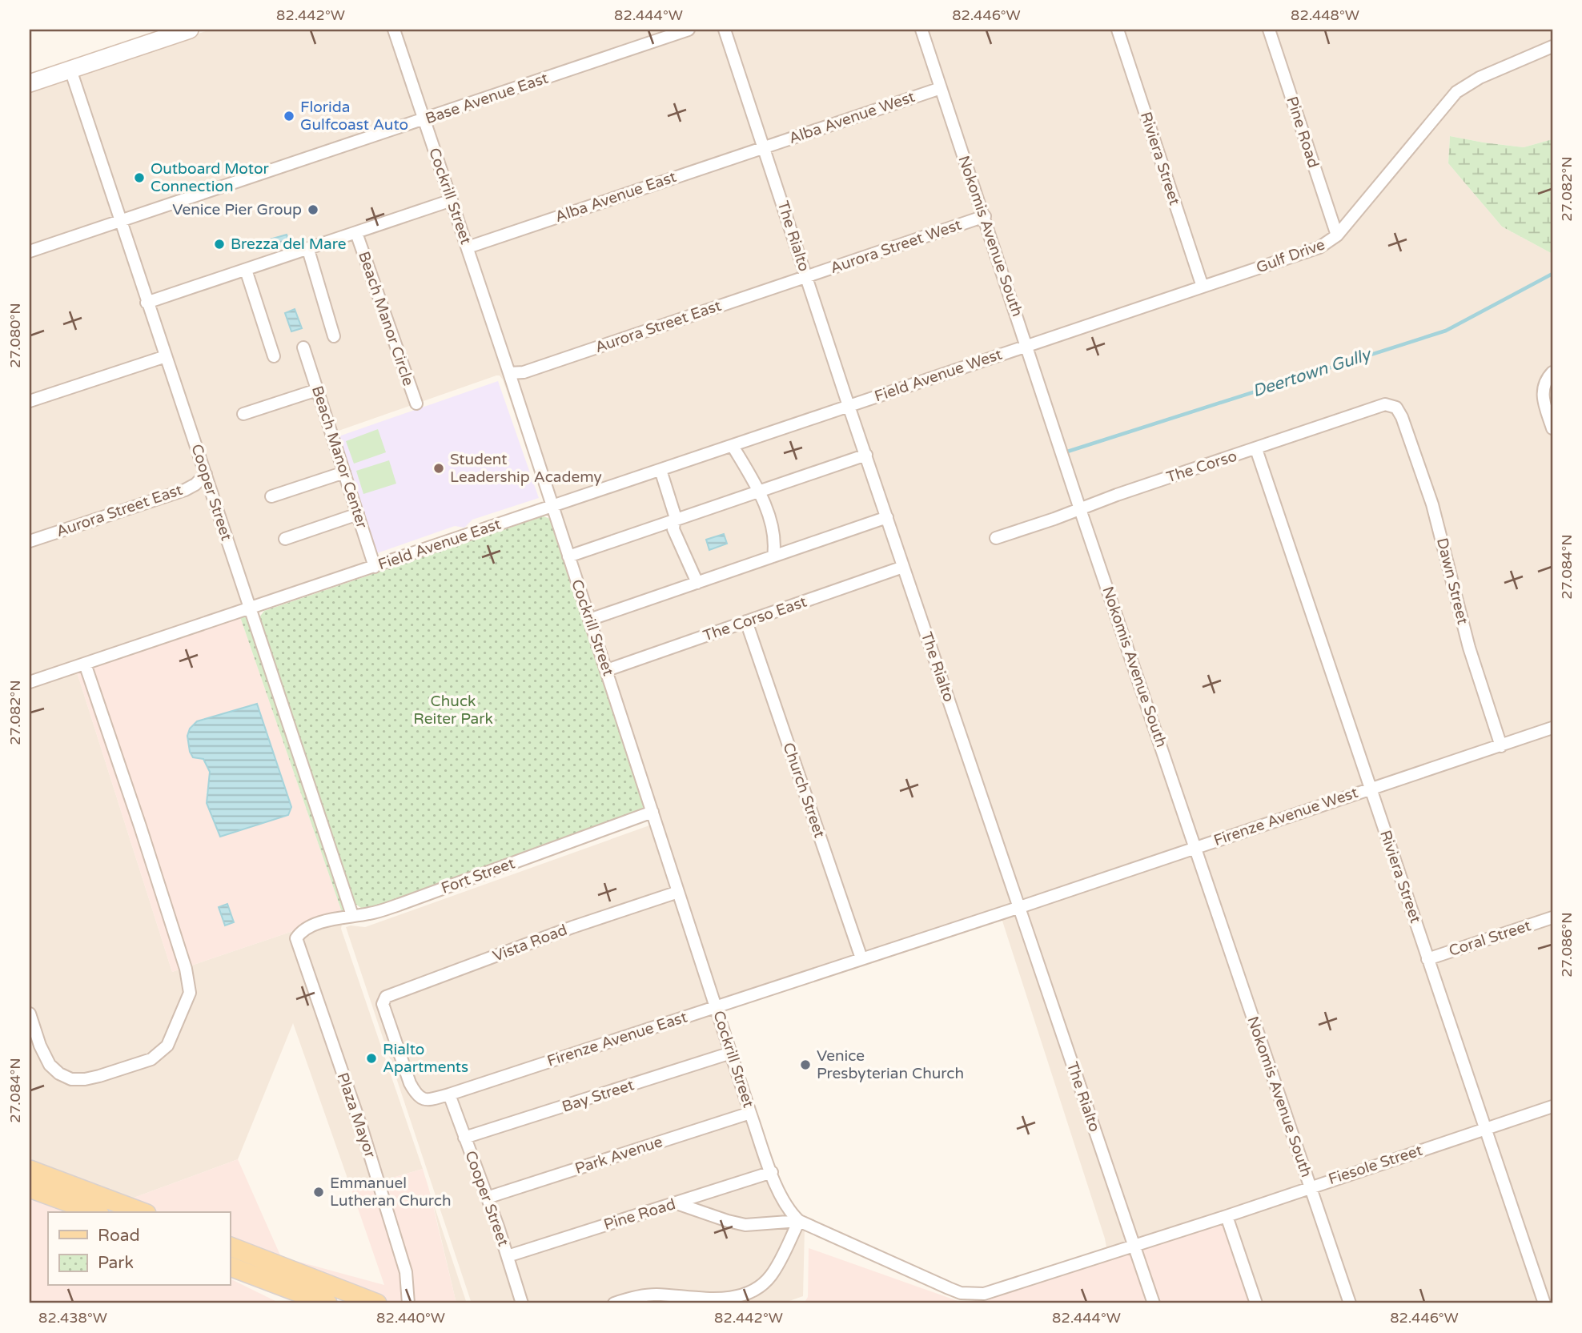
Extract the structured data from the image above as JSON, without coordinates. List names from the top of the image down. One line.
{"streets":{"street":["Base Avenue East","Alba Avenue West","Pine Road","Riviera Street","Cockrill Street","Alba Avenue East","The Rialto","Nokomis Avenue South","Aurora Street West","Gulf Drive","Beach Manor Circle","Aurora Street East","Field Avenue West","Beach Manor Center","The Corso","Cooper Street","Field Avenue East","Dawn Street","The Corso East","Church Street","Firenze Avenue West","Fort Street","Coral Street","Vista Road","Firenze Avenue East","Bay Street","Plaza Mayor","Park Avenue","Fiesole Street"]},"crossings":[["Base Avenue East","Cockrill Street"],["Base Avenue East","Cooper Street"],["Alba Avenue West","Alba Avenue East"],["Alba Avenue West","The Rialto"],["Alba Avenue West","Nokomis Avenue South"],["Pine Road","Cockrill Street"],["Pine Road","Gulf Drive"],["Pine Road","Cooper Street"],["Riviera Street","Gulf Drive"],["Riviera Street","The Corso"],["Riviera Street","Firenze Avenue West"],["Riviera Street","Coral Street"],["Riviera Street","Fiesole Street"],["Cockrill Street","Alba Avenue East"],["Cockrill Street","The Rialto"],["Cockrill Street","Aurora Street East"],["Cockrill Street","Field Avenue East"],["Cockrill Street","The Corso East"],["Cockrill Street","Fort Street"],["Cockrill Street","Vista Road"],["Cockrill Street","Firenze Avenue East"],["Cockrill Street","Bay Street"],["Cockrill Street","Park Avenue"],["Cockrill Street","Fiesole Street"],["Alba Avenue East","The Rialto"],["The Rialto","Aurora Street West"],["The Rialto","Aurora Street East"],["The Rialto","Field Avenue West"],["The Rialto","Field Avenue East"],["The Rialto","The Corso East"],["The Rialto","Firenze Avenue West"],["The Rialto","Firenze Avenue East"],["The Rialto","Fiesole Street"],["Nokomis Avenue South","Aurora Street West"],["Nokomis Avenue South","Gulf Drive"],["Nokomis Avenue South","Field Avenue West"],["Nokomis Avenue South","The Corso"],["Nokomis Avenue South","Firenze Avenue West"],["Nokomis Avenue South","Fiesole Street"],["Aurora Street West","Aurora Street East"],["Gulf Drive","Field Avenue West"],["Aurora Street East","Cooper Street"],["Field Avenue West","Field Avenue East"],["Beach Manor Center","Field Avenue East"],["The Corso","Dawn Street"],["Cooper Street","Field Avenue East"],["Cooper Street","Fort Street"],["Cooper Street","Firenze Avenue East"],["Cooper Street","Bay Street"],["Cooper Street","Park Avenue"],["Dawn Street","Firenze Avenue West"],["The Corso East","Church Street"],["Church Street","Firenze Avenue East"],["Firenze Avenue West","Firenze Avenue East"],["Fort Street","Plaza Mayor"],["Vista Road","Firenze Avenue East"]],"water":["Deertown Gully"],"parks":["Chuck Reiter Park"],"places":["Florida Gulfcoast Auto","Outboard Motor Connection","Venice Pier Group","Brezza del Mare","Student Leadership Academy","Rialto Apartments","Venice Presbyterian Church","Emmanuel Lutheran Church"],"legend":["Road","Park"],"coordinates":["82.442°W","82.444°W","82.446°W","82.448°W","27.082°N","27.080°N","27.084°N","27.086°N","82.438°W","82.440°W"]}
